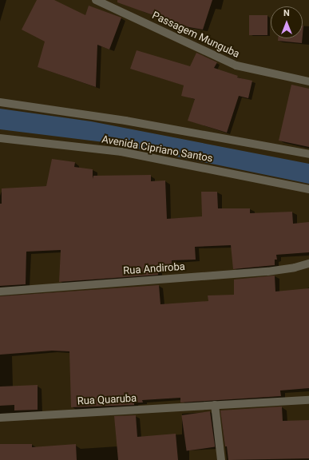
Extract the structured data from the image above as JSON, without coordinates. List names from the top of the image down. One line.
{"streets":{"street":["Passagem Munguba","Avenida Cipriano Santos","Rua Andiroba","Rua Quaruba"]},"north":"top"}
